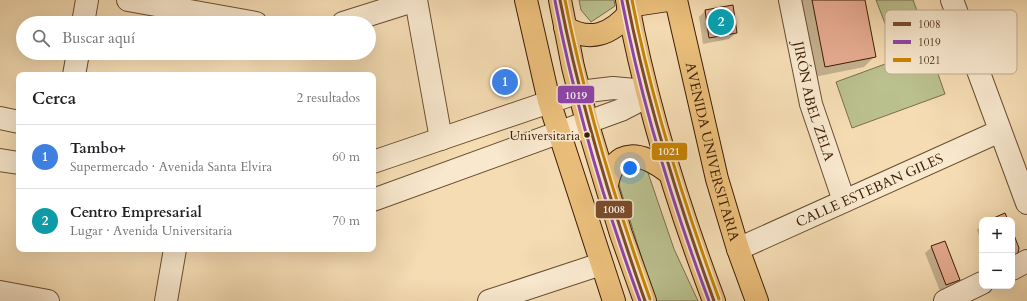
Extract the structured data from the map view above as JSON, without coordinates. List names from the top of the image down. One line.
{"streets":{"main road":["AVENIDA UNIVERSITARIA"],"street":["JIRÓN ABEL ZELA","CALLE ESTEBAN GILES"]},"crossings":[["JIRÓN ABEL ZELA","CALLE ESTEBAN GILES"],["AVENIDA UNIVERSITARIA","CALLE ESTEBAN GILES"]],"places":["Universitaria"],"lines":["transit line 1008","transit line 1021","transit line 1019"],"legend":["1008","1019","1021"],"page":{"pins":["2","1"],"search":"Buscar aquí","heading":["Cerca","2 resultados"],"list":[{"mark":"1","name":"Tambo+","note":"Supermercado · Avenida Santa Elvira","value":"60 m"},{"mark":"2","name":"Centro Empresarial","note":"Lugar · Avenida Universitaria","value":"70 m"}],"map_buttons":["+","−"]}}
